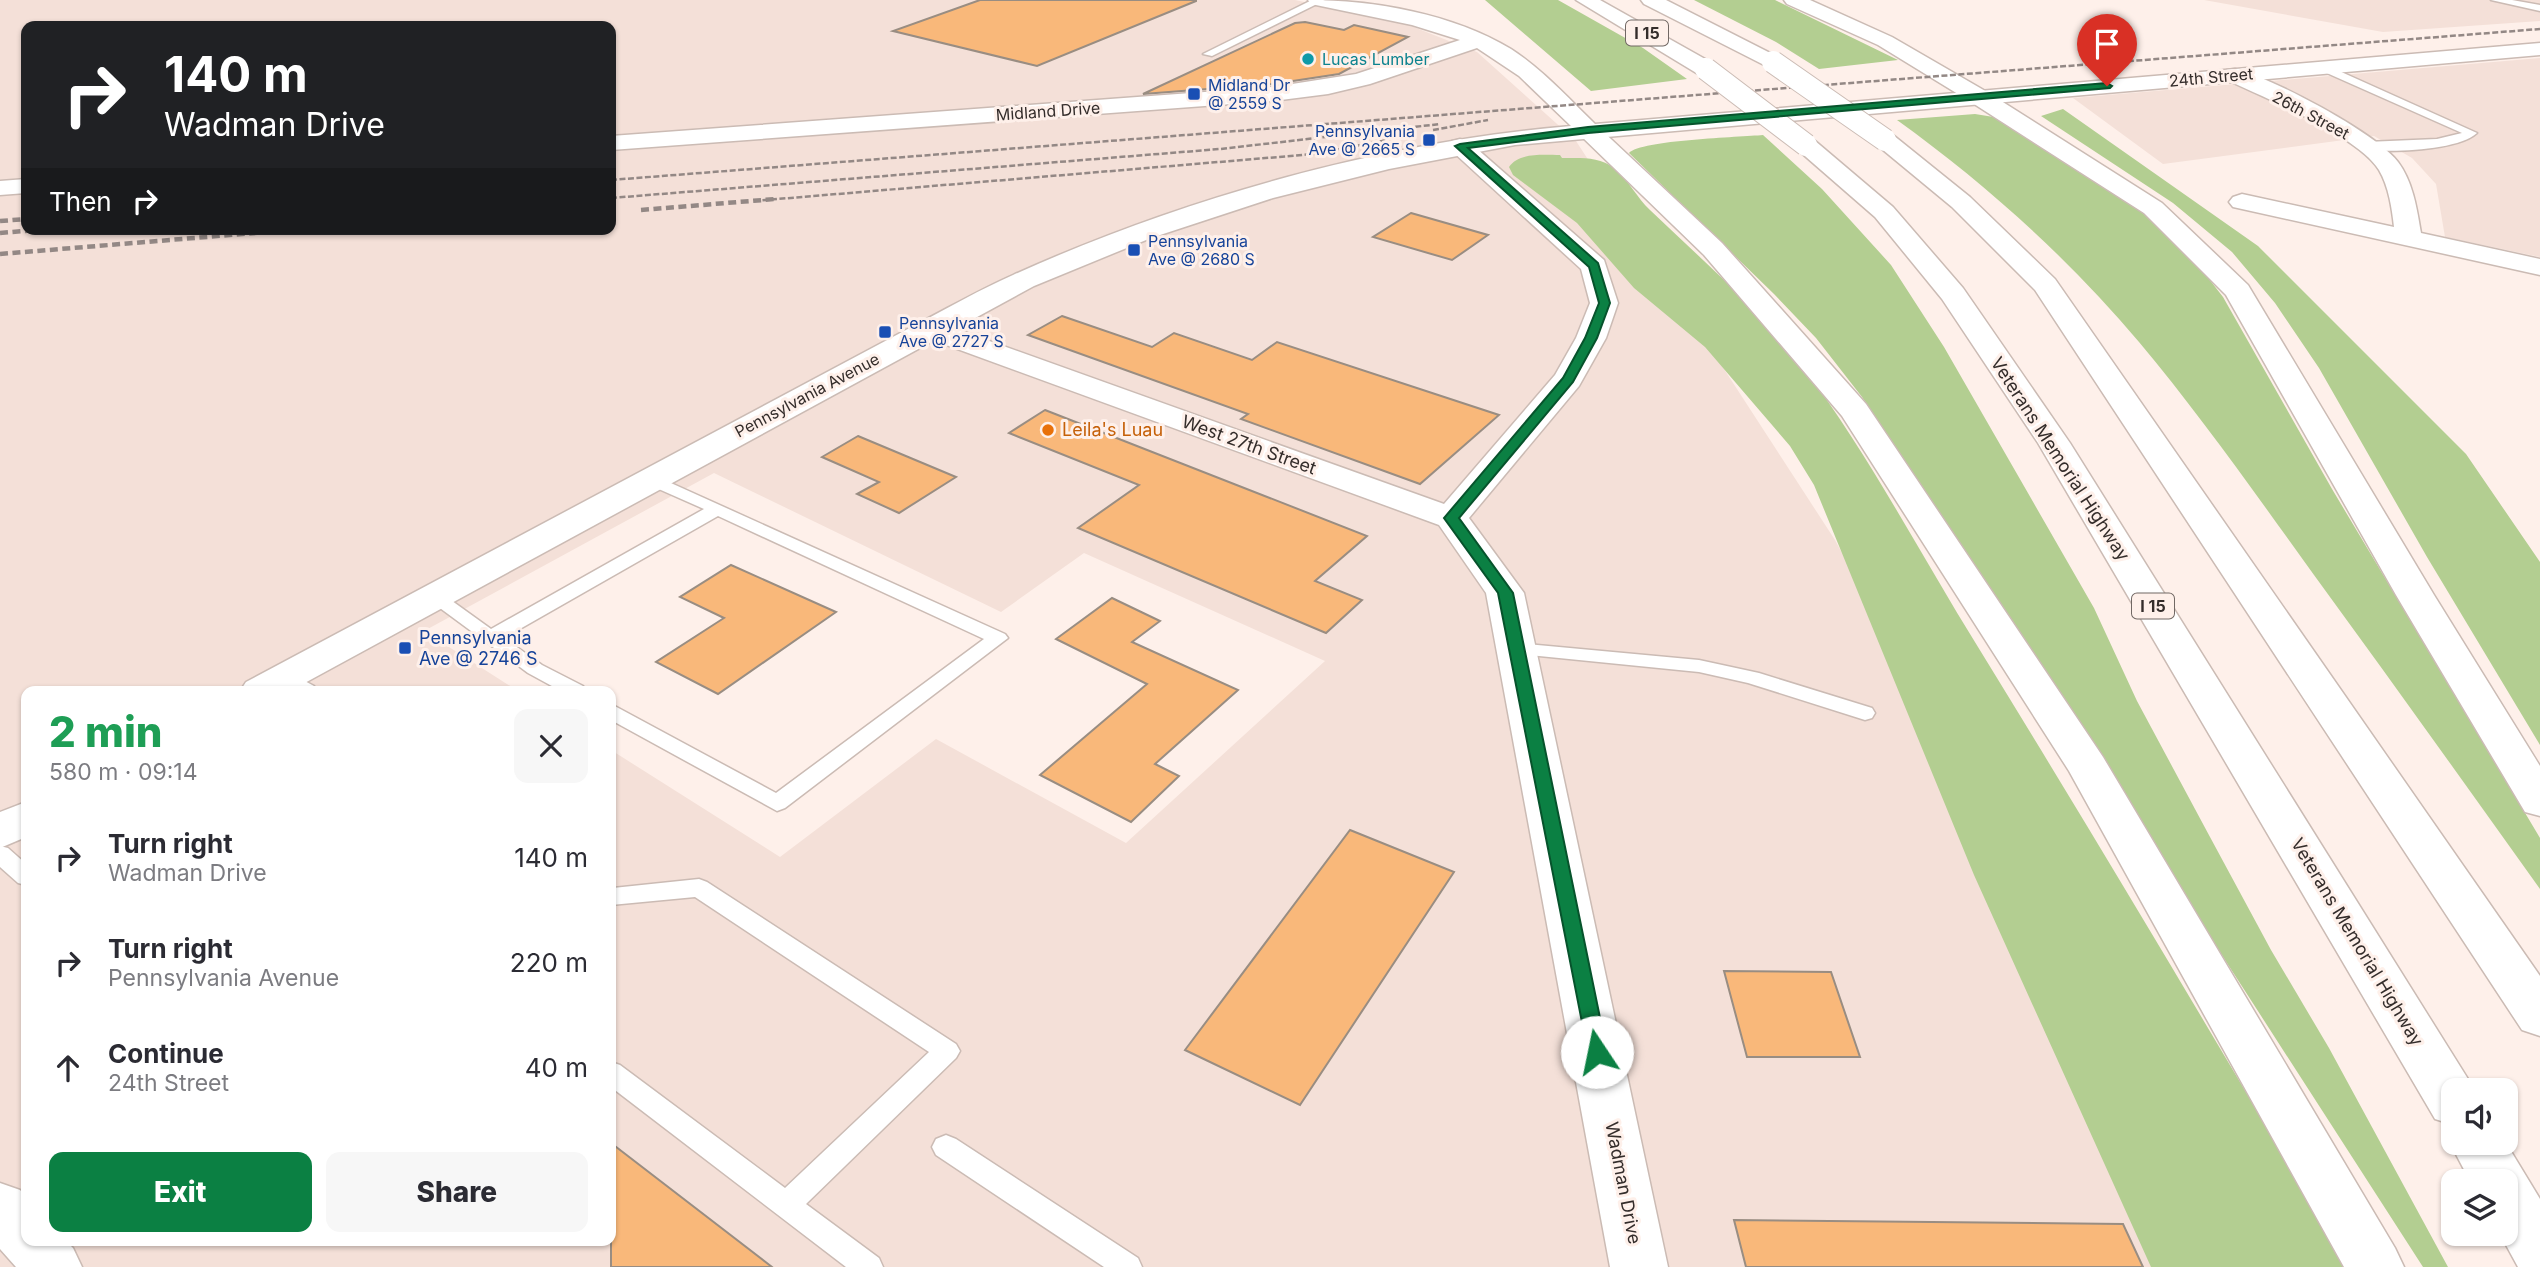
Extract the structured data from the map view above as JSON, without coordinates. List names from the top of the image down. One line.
{"streets":{"main road":["I 15","24th Street","Midland Drive","26th Street","Pennsylvania Avenue","West 27th Street","Veterans Memorial Highway","Wadman Drive"]},"crossings":[["24th Street","26th Street"],["24th Street","Pennsylvania Avenue"],["Pennsylvania Avenue","West 27th Street"],["West 27th Street","Wadman Drive"]],"places":{"other":["Lucas Lumber","Leila's Luau"],"transit":["Midland Dr @ 2559 S","Pennsylvania Ave @ 2665 S","Pennsylvania Ave @ 2680 S","Pennsylvania Ave @ 2727 S","Pennsylvania Ave @ 2746 S"]},"page":{"turn":["140 m","Wadman Drive"],"then":"Then","heading":["2 min","580 m · 09:14"],"list":[{"name":"Turn right","note":"Wadman Drive","value":"140 m"},{"name":"Turn right","note":"Pennsylvania Avenue","value":"220 m"},{"name":"Continue","note":"24th Street","value":"40 m"}],"buttons":["Exit","Share"]}}
